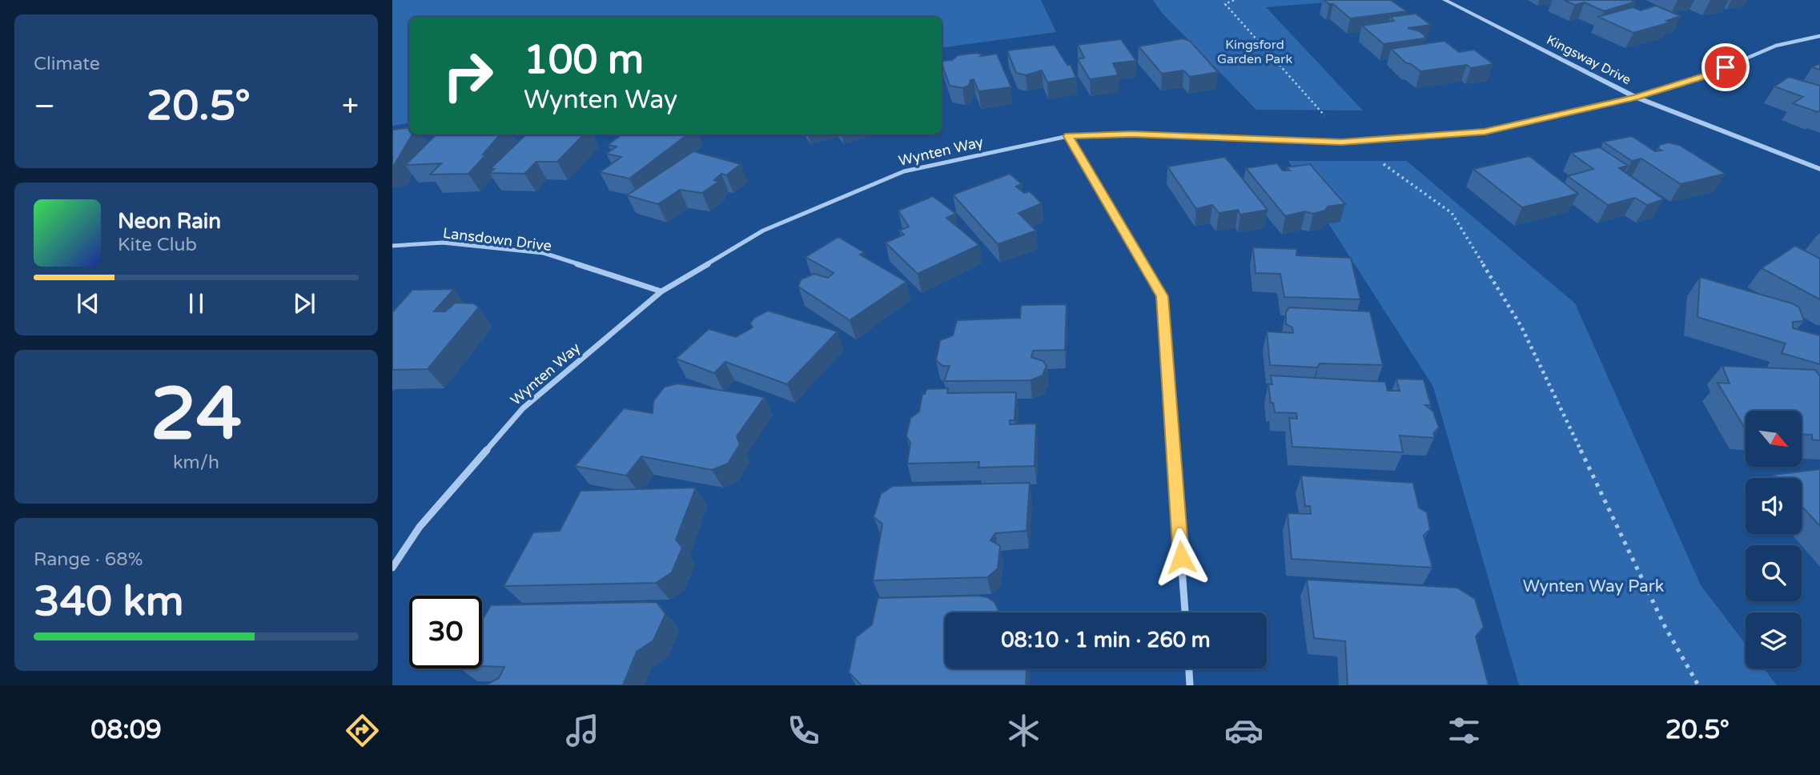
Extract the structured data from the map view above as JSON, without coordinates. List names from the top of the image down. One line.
{"streets":{"street":["Kingsway Drive","Wynten Way","Lansdown Drive"]},"crossings":[["Kingsway Drive","Wynten Way"],["Wynten Way","Lansdown Drive"]],"parks":["Kingsford Garden Park","Wynten Way Park"],"north":"bottom right","page":{"tile":["Climate",["24","km/h"],["Range · 68%","340 km"]],"turn":["100 m","Wynten Way"],"heat":["−","20.5°","+"],"song":["Neon Rain","Kite Club"],"limit":"30","trip":"08:10 · 1 min · 260 m","tabs":["08:09","20.5°"]}}
